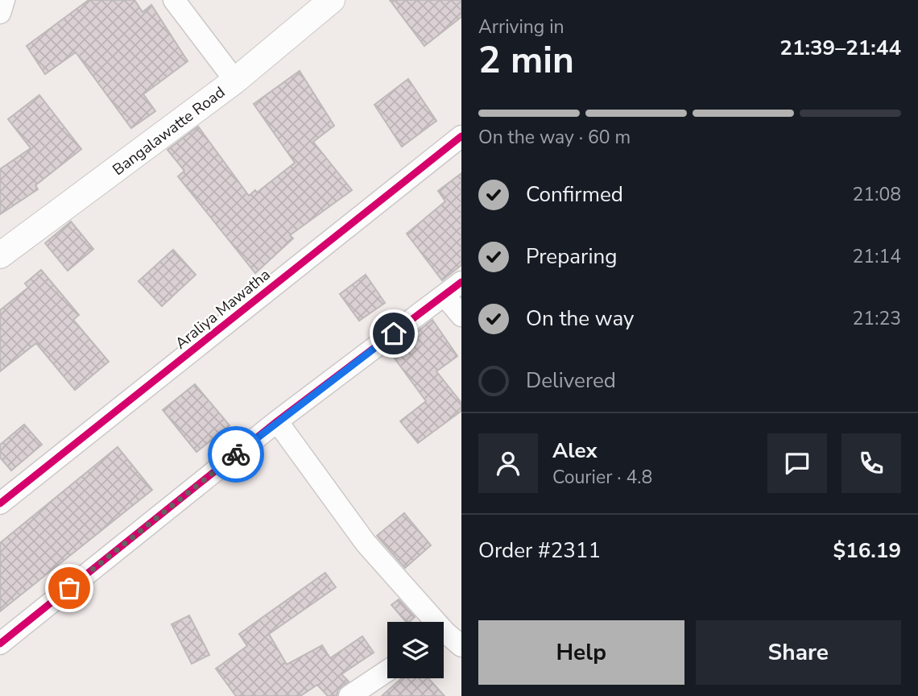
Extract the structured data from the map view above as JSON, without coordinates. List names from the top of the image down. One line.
{"streets":{"street":["Bangalawatte Road","Araliya Mawatha"]},"page":{"heading":["2 min","Arriving in","21:39–21:44"],"panel":["Alex","Courier · 4.8","Order #2311","$16.19"],"bar":"On the way · 60 m","list":[["Confirmed","21:08"],["Preparing","21:14"],["On the way","21:23"],"Delivered"],"buttons":["Help","Share"]}}
